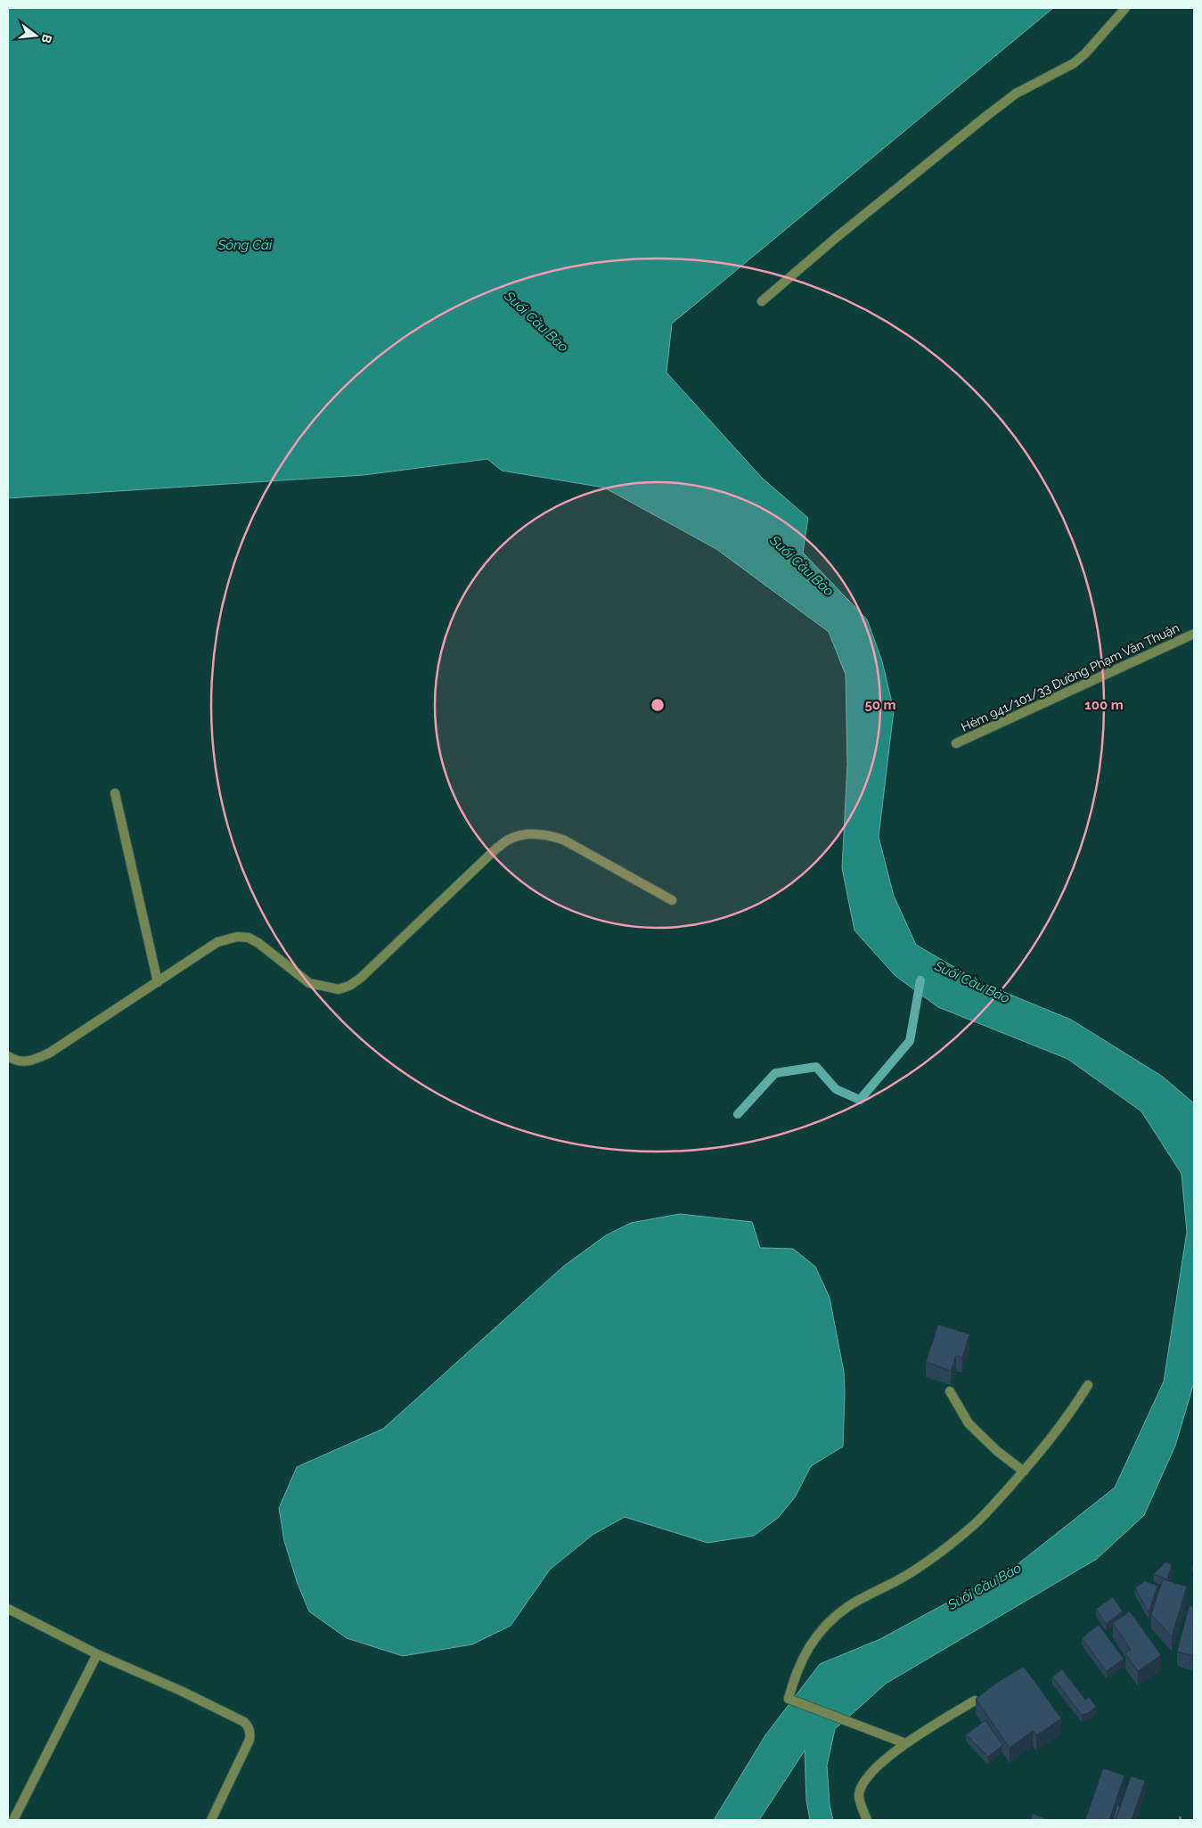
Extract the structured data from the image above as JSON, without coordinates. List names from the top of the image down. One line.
{"streets":{"street":["Hẻm 941/101/33 Đường Phạm Văn Thuận"]},"water":["Sông Cái","Suối Cầu Bào"],"north":"right","rings":["50 m","100 m"]}
